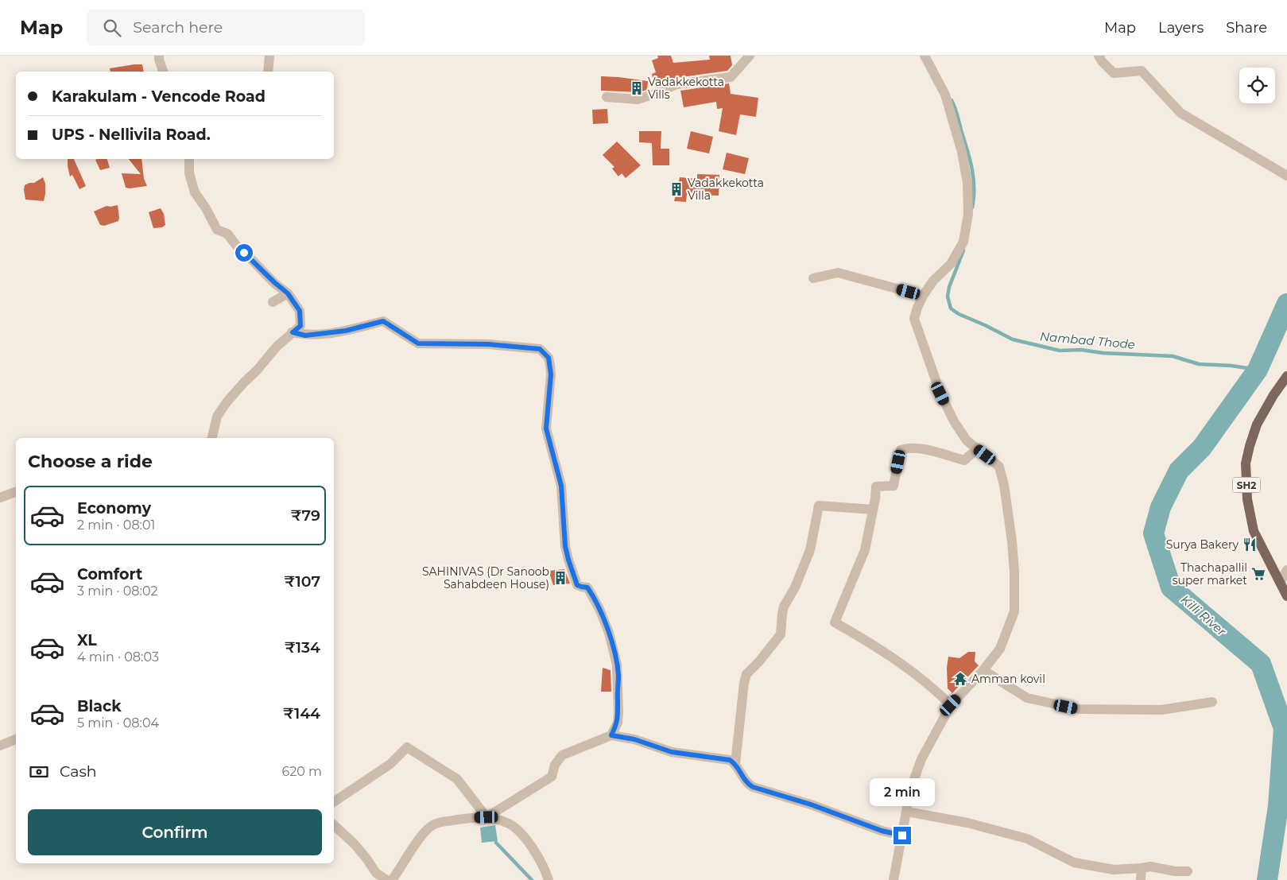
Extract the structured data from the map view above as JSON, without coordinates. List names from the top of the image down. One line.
{"streets":{"main road":["SH2"]},"water":["Nambad Thode","Killi River"],"places":{"building":["Vadakkekotta Vills","Vadakkekotta Villa","SAHINIVAS (Dr Sanoob Sahabdeen House)"],"restaurant":["Surya Bakery"],"supermarket":["Thachapallil super market"],"temple":["Amman kovil"]},"page":{"header":"Map","search":"Search here","nav":["Map","Layers","Share"],"banner":["Karakulam - Vencode Road","UPS - Nellivila Road."],"heading":"Choose a ride","list":[{"name":"Economy","note":"2 min · 08:01","value":"₹79"},{"name":"Comfort","note":"3 min · 08:02","value":"₹107"},{"name":"XL","note":"4 min · 08:03","value":"₹134"},{"name":"Black","note":"5 min · 08:04","value":"₹144"}],"pay":["Cash","620 m"],"bubble":"2 min","buttons":"Confirm"}}
